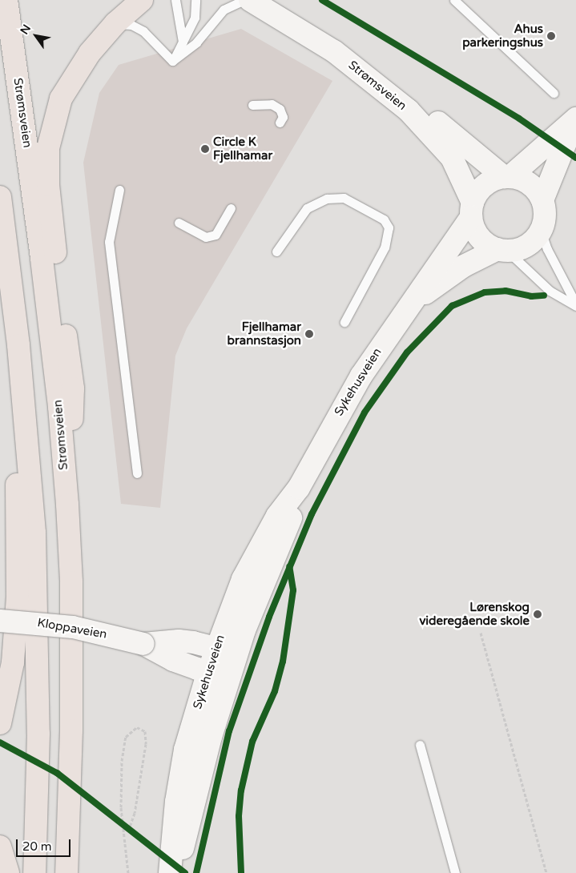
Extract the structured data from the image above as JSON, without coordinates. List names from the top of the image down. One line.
{"streets":{"highway":["Strømsveien"],"main road":["Sykehusveien","Kloppaveien"]},"crossings":[["Strømsveien","Sykehusveien"],["Sykehusveien","Kloppaveien"]],"places":["Ahus parkeringshus","Circle K Fjellhamar","Fjellhamar brannstasjon","Lørenskog videregående skole"],"scale_bar":"20 m","north":"top left"}
